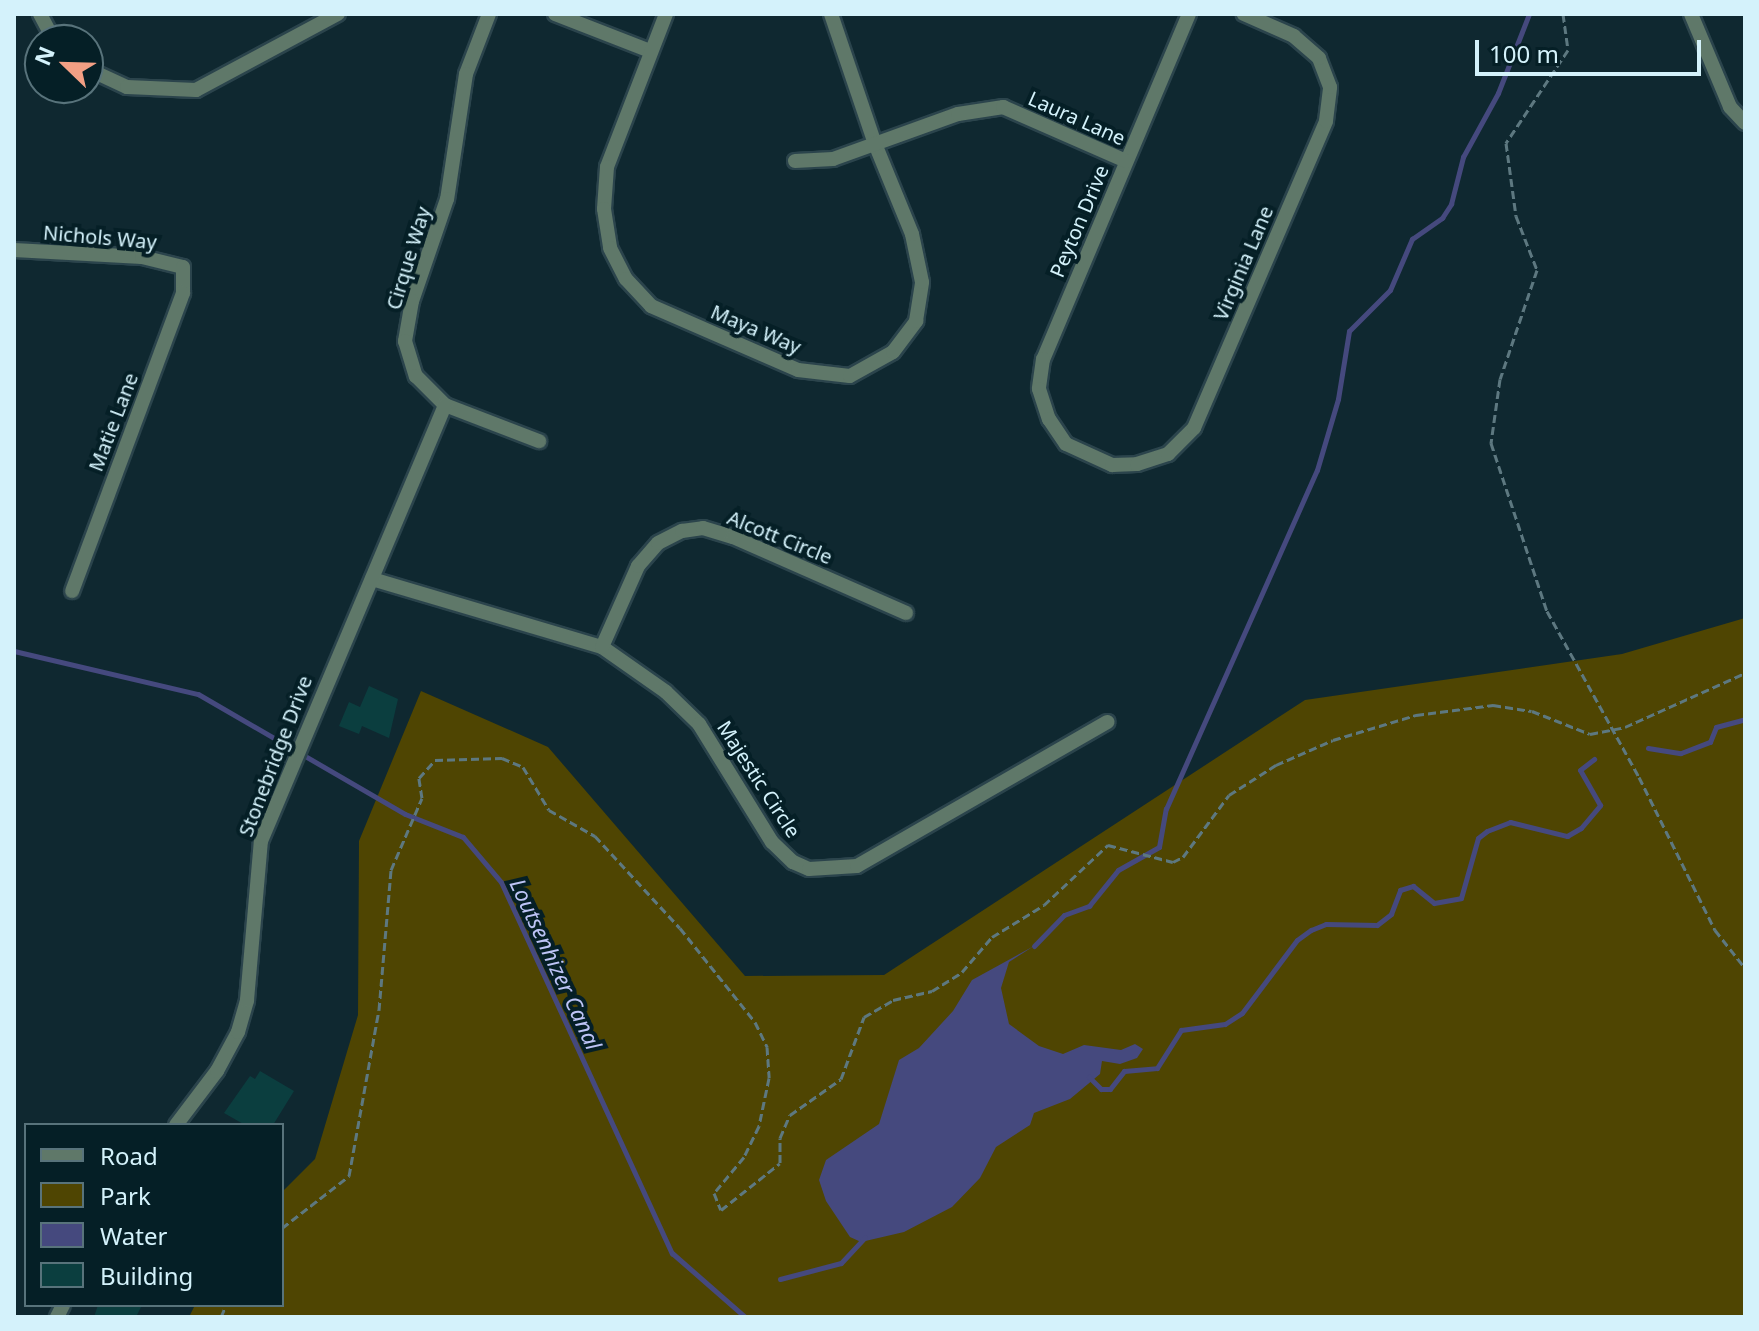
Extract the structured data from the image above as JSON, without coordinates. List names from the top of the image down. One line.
{"streets":{"street":["Laura Lane","Peyton Drive","Nichols Way","Cirque Way","Virginia Lane","Maya Way","Matie Lane","Alcott Circle","Stonebridge Drive","Majestic Circle"]},"crossings":[["Laura Lane","Peyton Drive"],["Laura Lane","Maya Way"],["Peyton Drive","Virginia Lane"],["Nichols Way","Matie Lane"],["Cirque Way","Stonebridge Drive"],["Alcott Circle","Majestic Circle"],["Stonebridge Drive","Majestic Circle"]],"water":["Loutsenhizer Canal"],"legend":["Road","Park","Water","Building"],"scale_bar":"100 m","north":"top left"}
